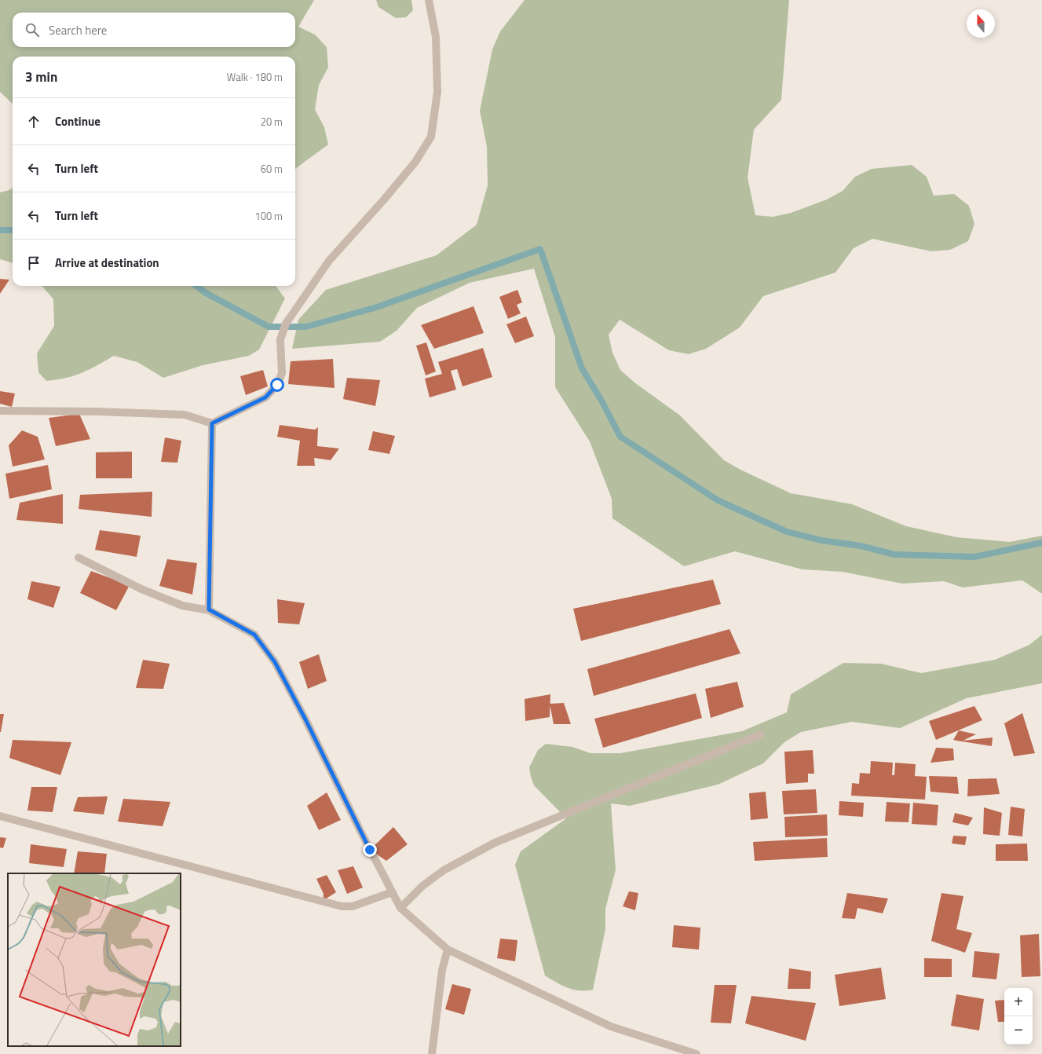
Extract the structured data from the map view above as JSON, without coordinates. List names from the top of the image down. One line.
{"north":"top","page":{"search":"Search here","heading":["3 min","Walk · 180 m"],"list":[["Continue","20 m"],["Turn left","60 m"],["Turn left","100 m"],"Arrive at destination"],"map_buttons":["+","−"]}}
